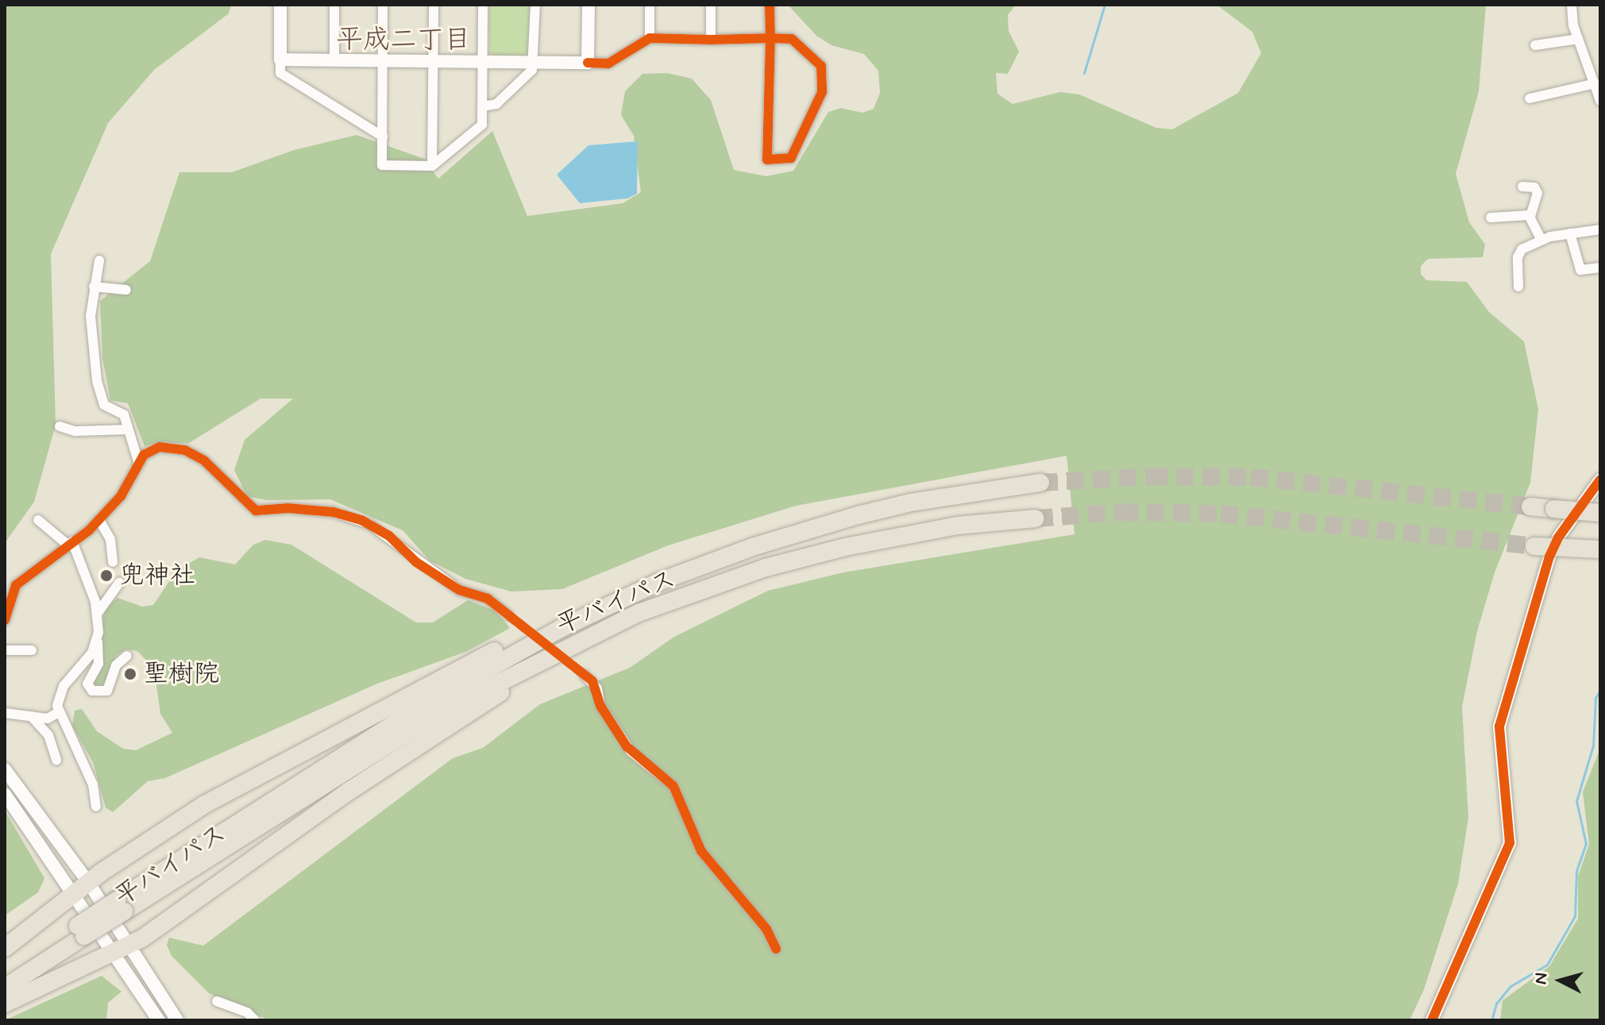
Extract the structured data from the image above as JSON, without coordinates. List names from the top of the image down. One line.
{"streets":{"highway":["平バイパス"]},"districts":["平成二丁目"],"places":["兜神社","聖樹院"],"north":"left"}
